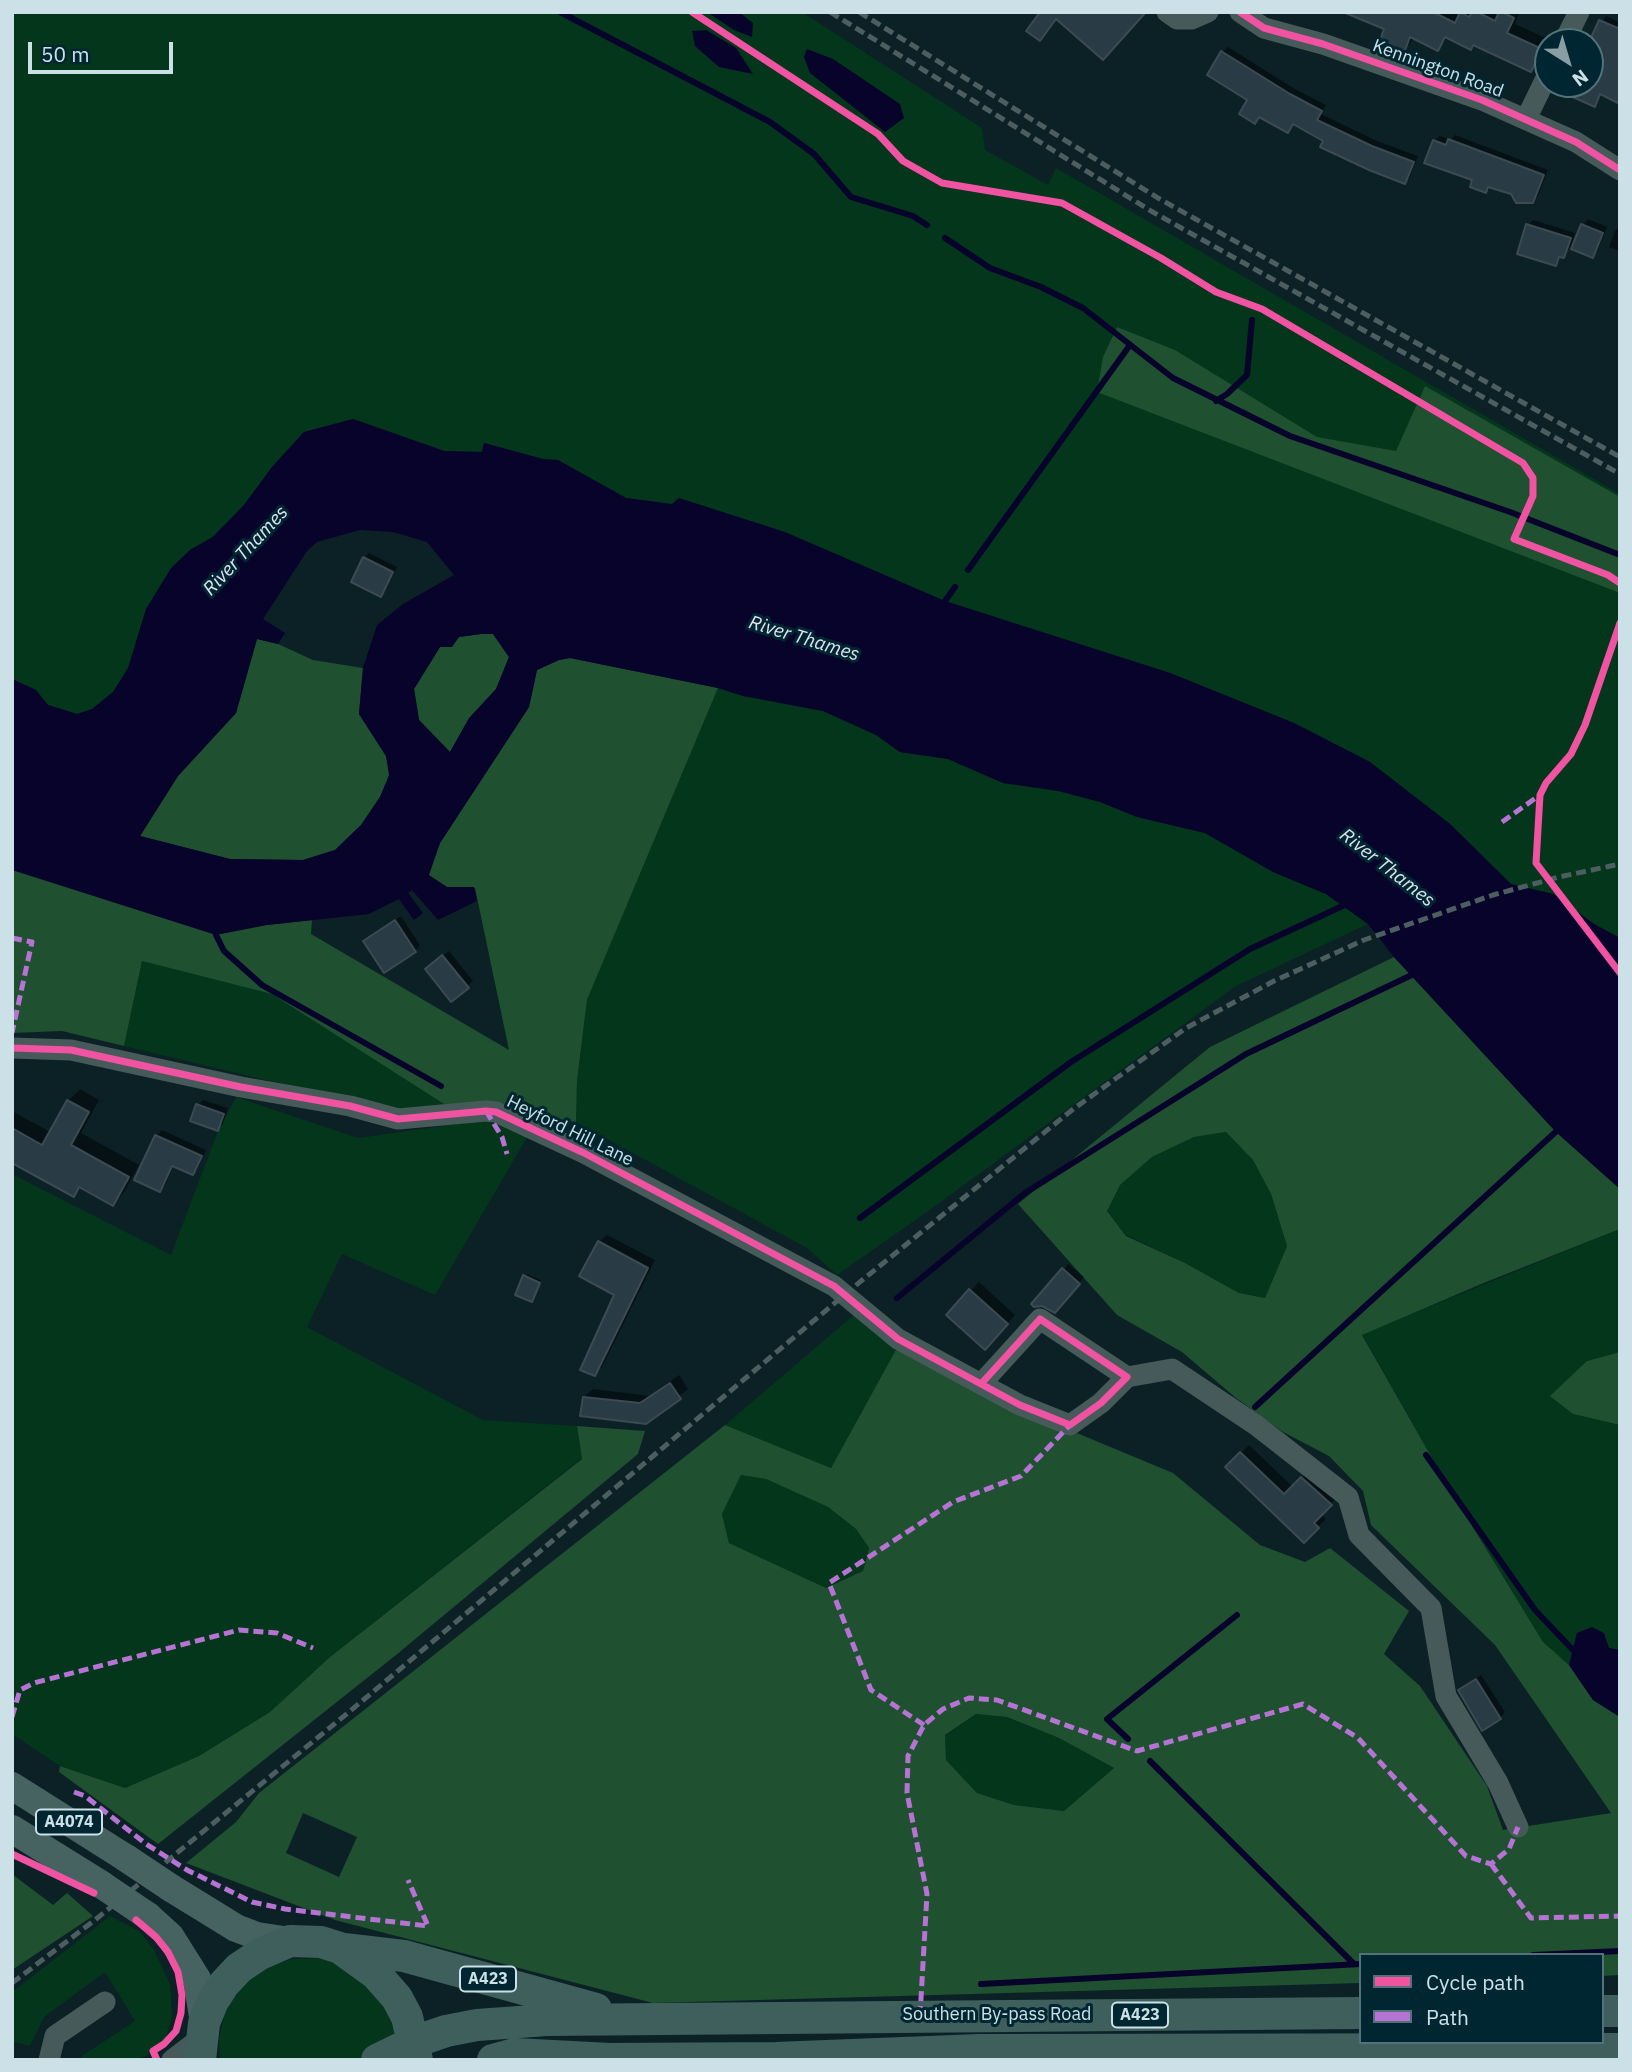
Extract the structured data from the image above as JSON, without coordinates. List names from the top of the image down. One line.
{"streets":{"highway":["A423","Southern By-pass Road"],"main road":["A4074"],"street":["Kennington Road","Heyford Hill Lane"]},"crossings":[["A4074","Southern By-pass Road"],["A423","Southern By-pass Road"]],"water":["River Thames"],"legend":["Cycle path","Path"],"scale_bar":"50 m","north":"bottom right"}
